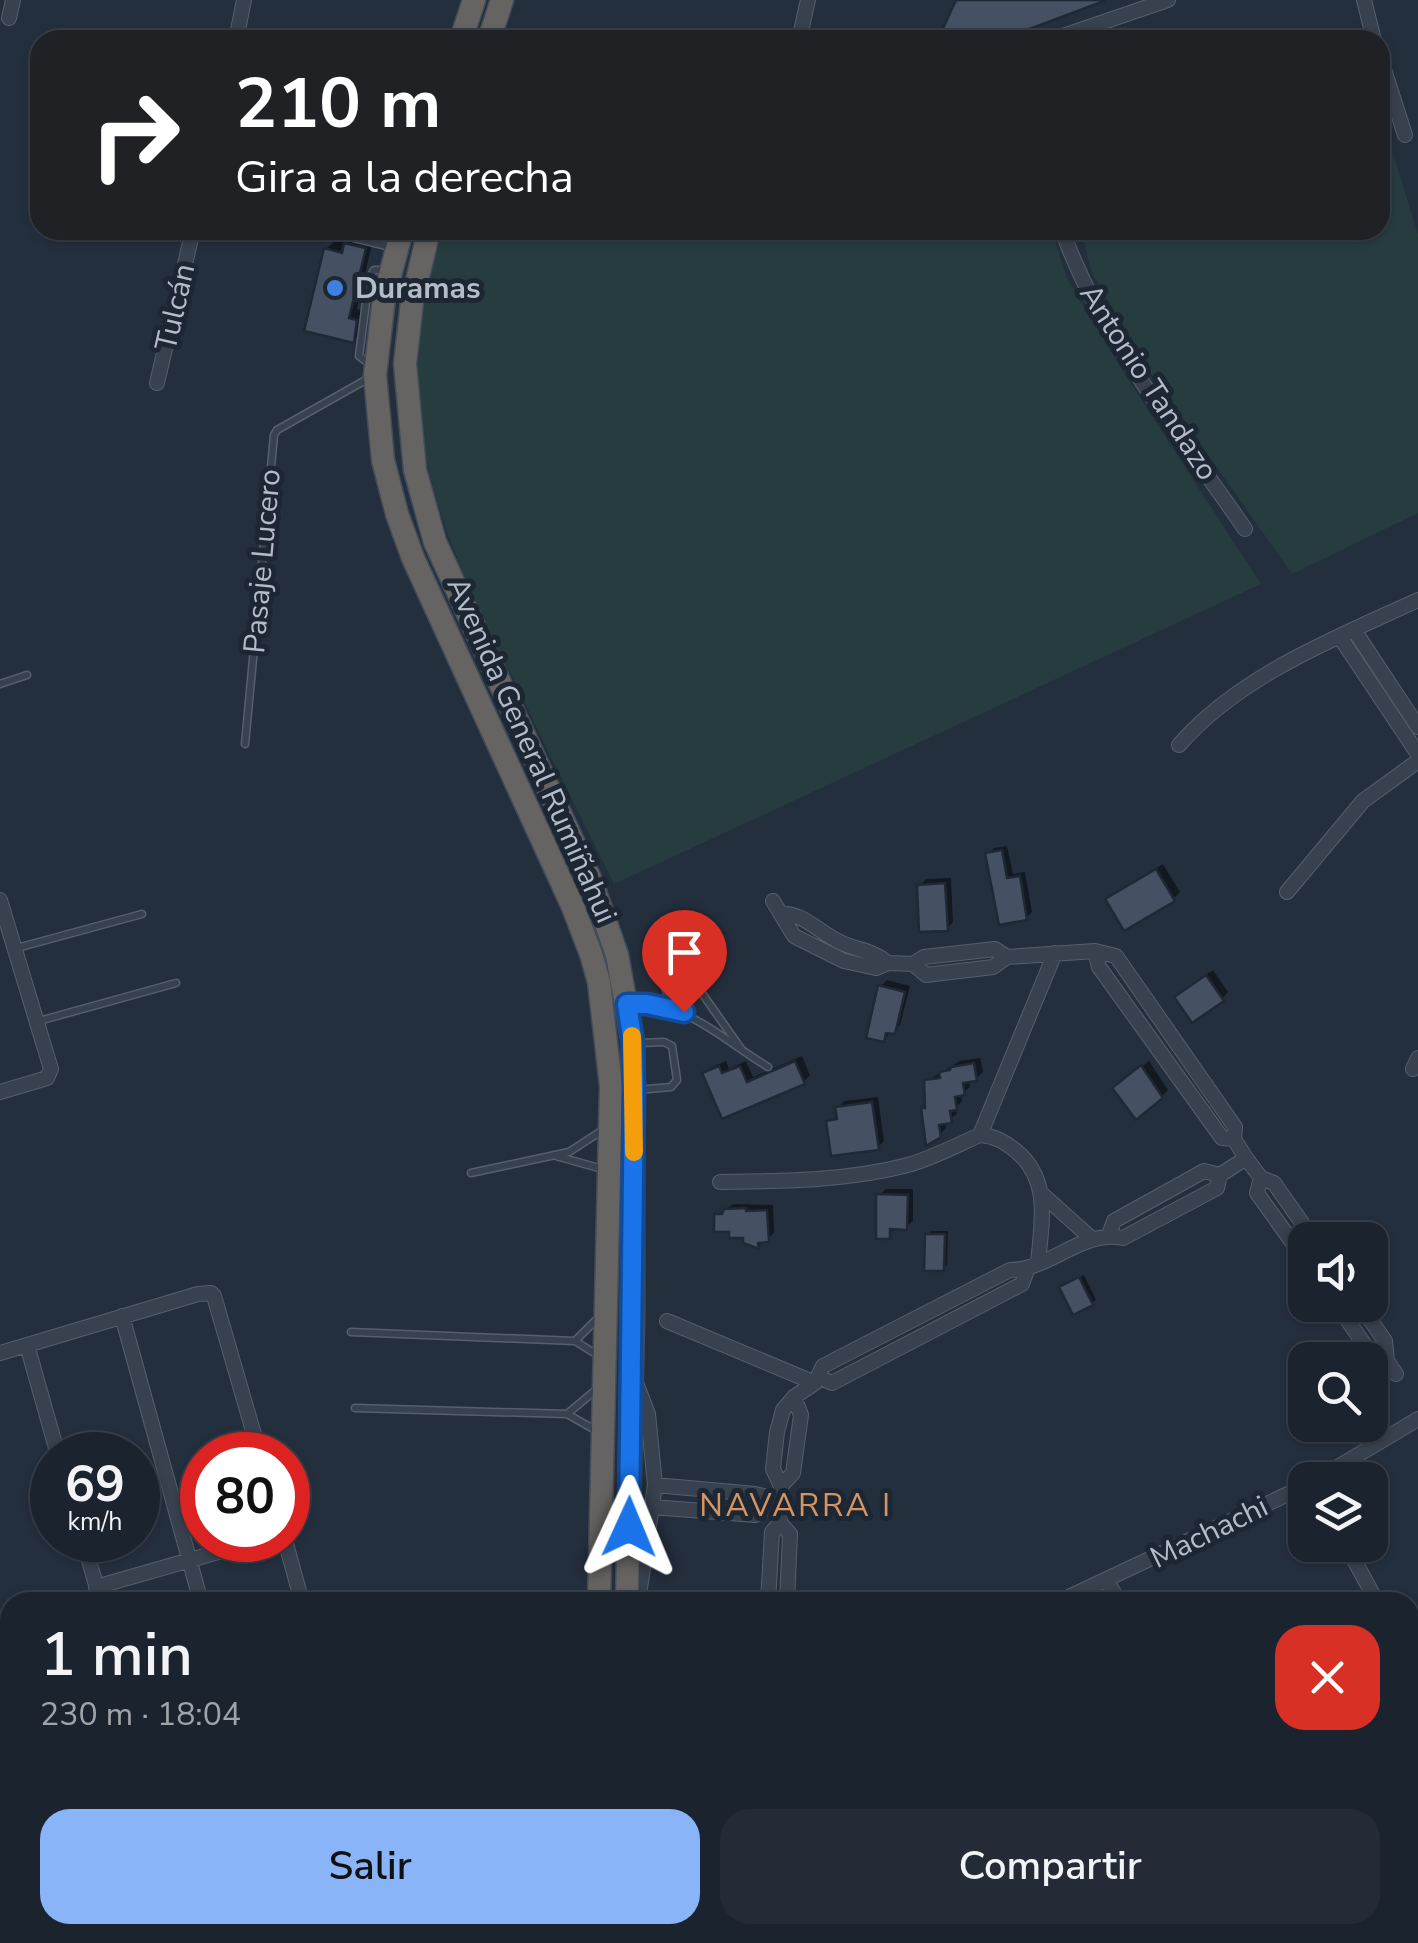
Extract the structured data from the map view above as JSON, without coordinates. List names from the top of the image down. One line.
{"streets":{"highway":["Avenida General Rumiñahui"],"street":["Tulcán","Antonio Tandazo","Machachi"],"lane":["Pasaje Lucero"]},"crossings":[["Pasaje Lucero","Avenida General Rumiñahui"]],"districts":["NAVARRA I"],"places":["Duramas"],"page":{"turn":["210 m","Gira a la derecha"],"speed":"69 km/h","limit":"80","heading":["1 min","230 m · 18:04"],"buttons":["Salir","Compartir"]}}
